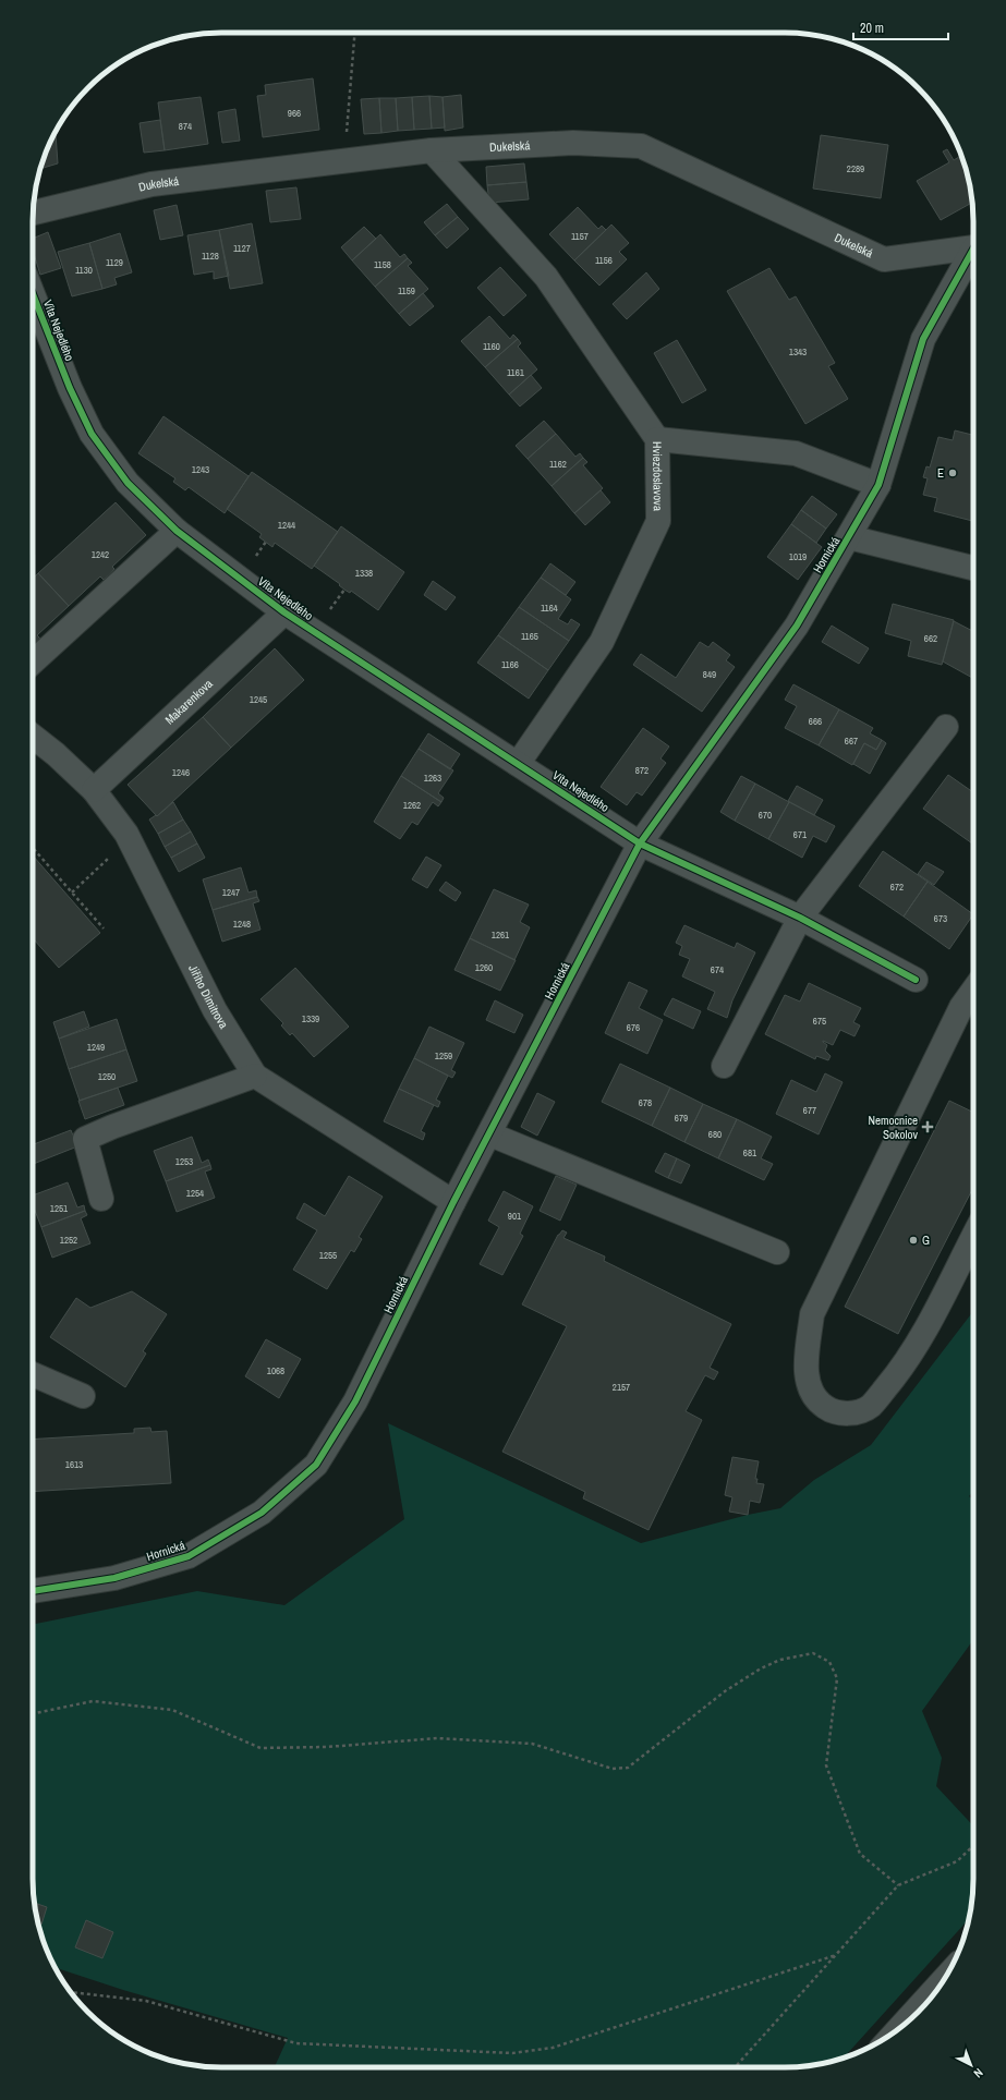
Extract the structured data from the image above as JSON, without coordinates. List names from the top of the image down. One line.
{"streets":{"street":["Dukelská","Víta Nejedlého","Hviezdoslavova","Hornická","Makarenkova","Jiřího Dimitrova"]},"crossings":[["Dukelská","Hviezdoslavova"],["Víta Nejedlého","Hviezdoslavova"],["Víta Nejedlého","Hornická"],["Víta Nejedlého","Makarenkova"],["Hornická","Jiřího Dimitrova"],["Makarenkova","Jiřího Dimitrova"]],"places":{"other":["E","G"],"health":["Nemocnice Sokolov"]},"house_numbers":["966","874","2289","1157","1127","1128","1156","1129","1158","1130","1159","1160","1343","1161","1162","1243","1244","1242","1019","1338","1164","1165","662","1166","849","1245","666","667","872","1246","1263","1262","670","671","672","1247","673","1248","1261","1260","674","1339","675","676","1249","1259","1250","678","677","679","680","681","1253","1254","1251","901","1252","1255","1068","2157","1613"],"scale_bar":"20 m","north":"bottom right"}
